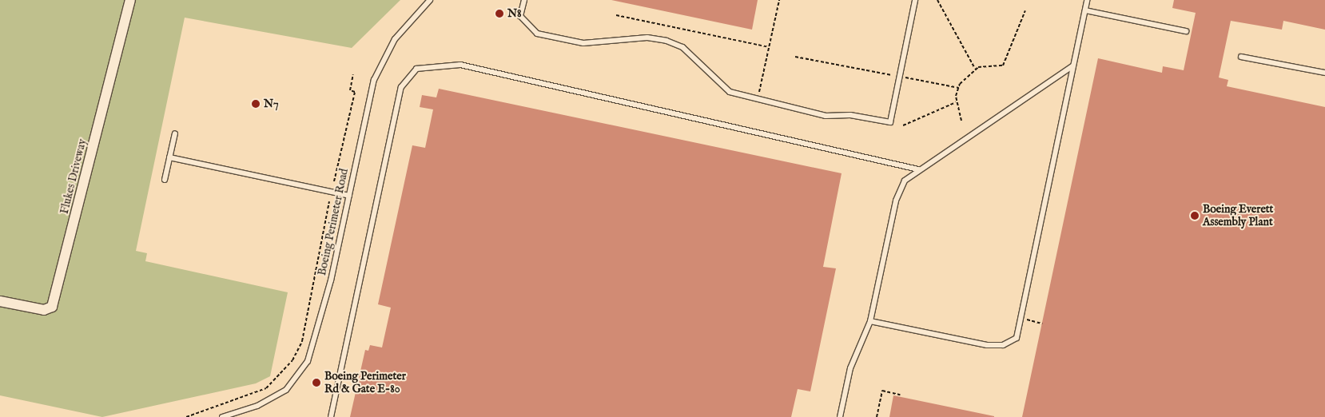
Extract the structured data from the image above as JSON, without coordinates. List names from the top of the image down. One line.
{"streets":{"street":["Flukes Driveway"],"lane":["Boeing Perimeter Road"]},"places":["N8","N7","Boeing Everett Assembly Plant","Boeing Perimeter Rd & Gate E-80"]}
